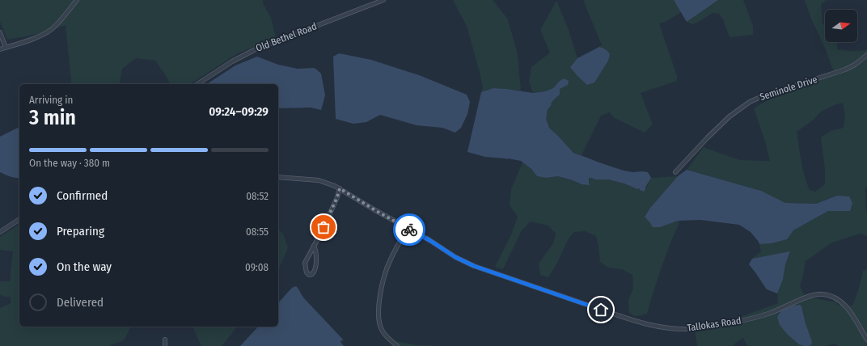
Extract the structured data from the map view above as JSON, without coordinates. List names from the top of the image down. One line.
{"streets":{"street":["Old Bethel Road","Seminole Drive","Tallokas Road"]},"north":"right","page":{"heading":["3 min","Arriving in","09:24–09:29"],"bar":"On the way · 380 m","list":[["Confirmed","08:52"],["Preparing","08:55"],["On the way","09:08"],"Delivered"]}}
